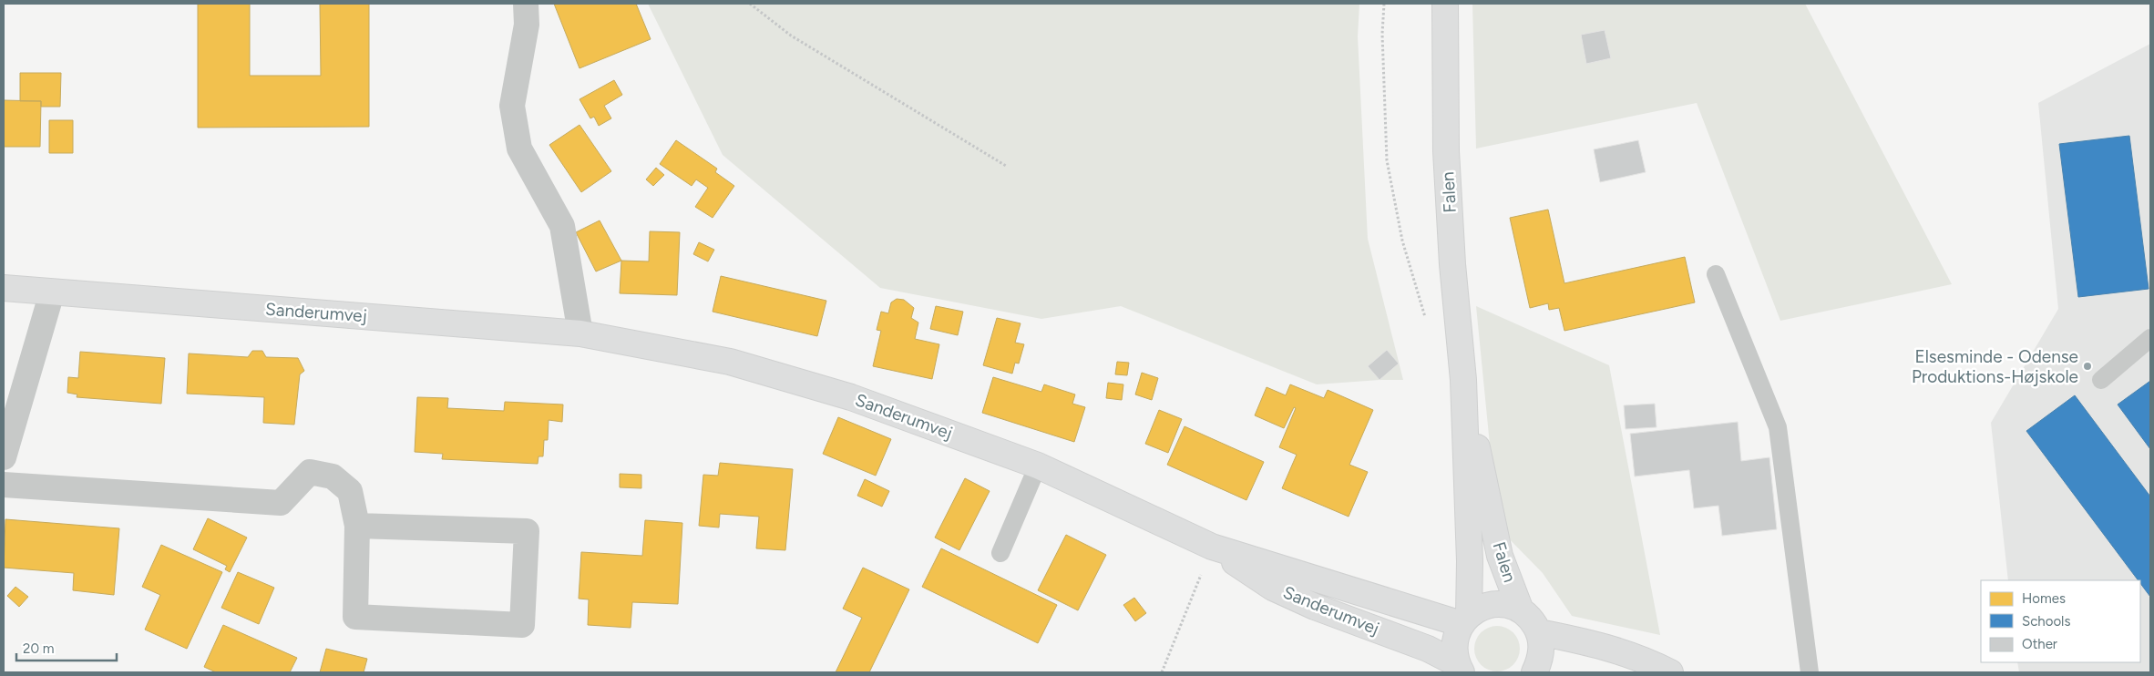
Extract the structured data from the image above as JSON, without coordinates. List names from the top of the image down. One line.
{"streets":{"street":["Falen","Sanderumvej"]},"crossings":[["Falen","Sanderumvej"]],"places":["Elsesminde - Odense Produktions-Højskole"],"legend":["Homes","Schools","Other"],"scale_bar":"20 m"}
